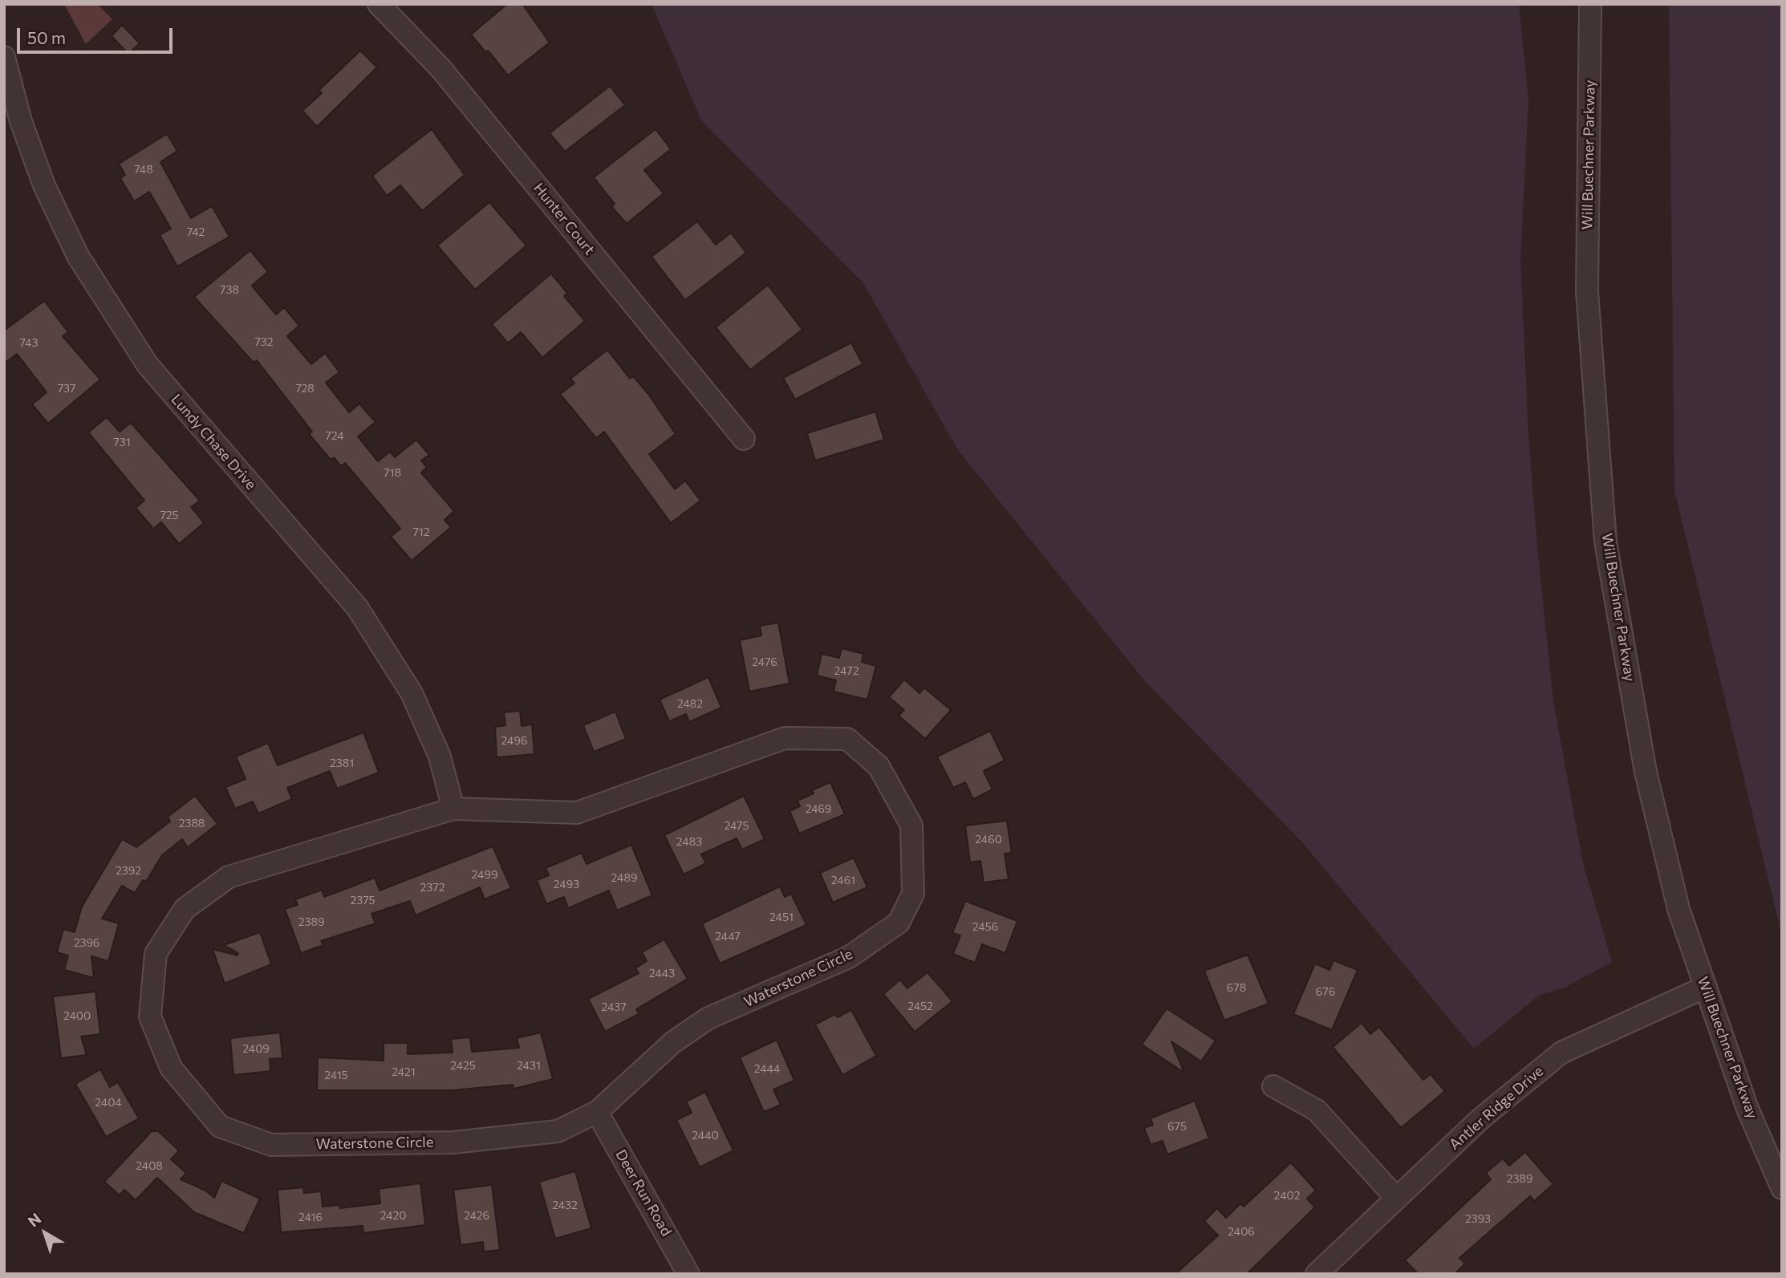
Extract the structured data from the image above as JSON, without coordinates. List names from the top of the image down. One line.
{"streets":{"street":["Will Buechner Parkway","Hunter Court","Lundy Chase Drive","Waterstone Circle","Antler Ridge Drive","Deer Run Road"]},"crossings":[["Will Buechner Parkway","Antler Ridge Drive"],["Lundy Chase Drive","Waterstone Circle"],["Waterstone Circle","Deer Run Road"]],"house_numbers":["748","742","738","732","743","737","728","724","731","718","725","712","2476","2472","2482","2496","2381","2469","2388","2475","2460","2483","2392","2499","2489","2461","2493","2372","2375","2451","2389","2456","2447","2396","2443","678","676","2452","2437","2400","2409","2425","2431","2444","2421","2415","2404","675","2440","2408","2389","2402","2432","2420","2426","2416","2393","2406"],"scale_bar":"50 m","north":"top left"}
